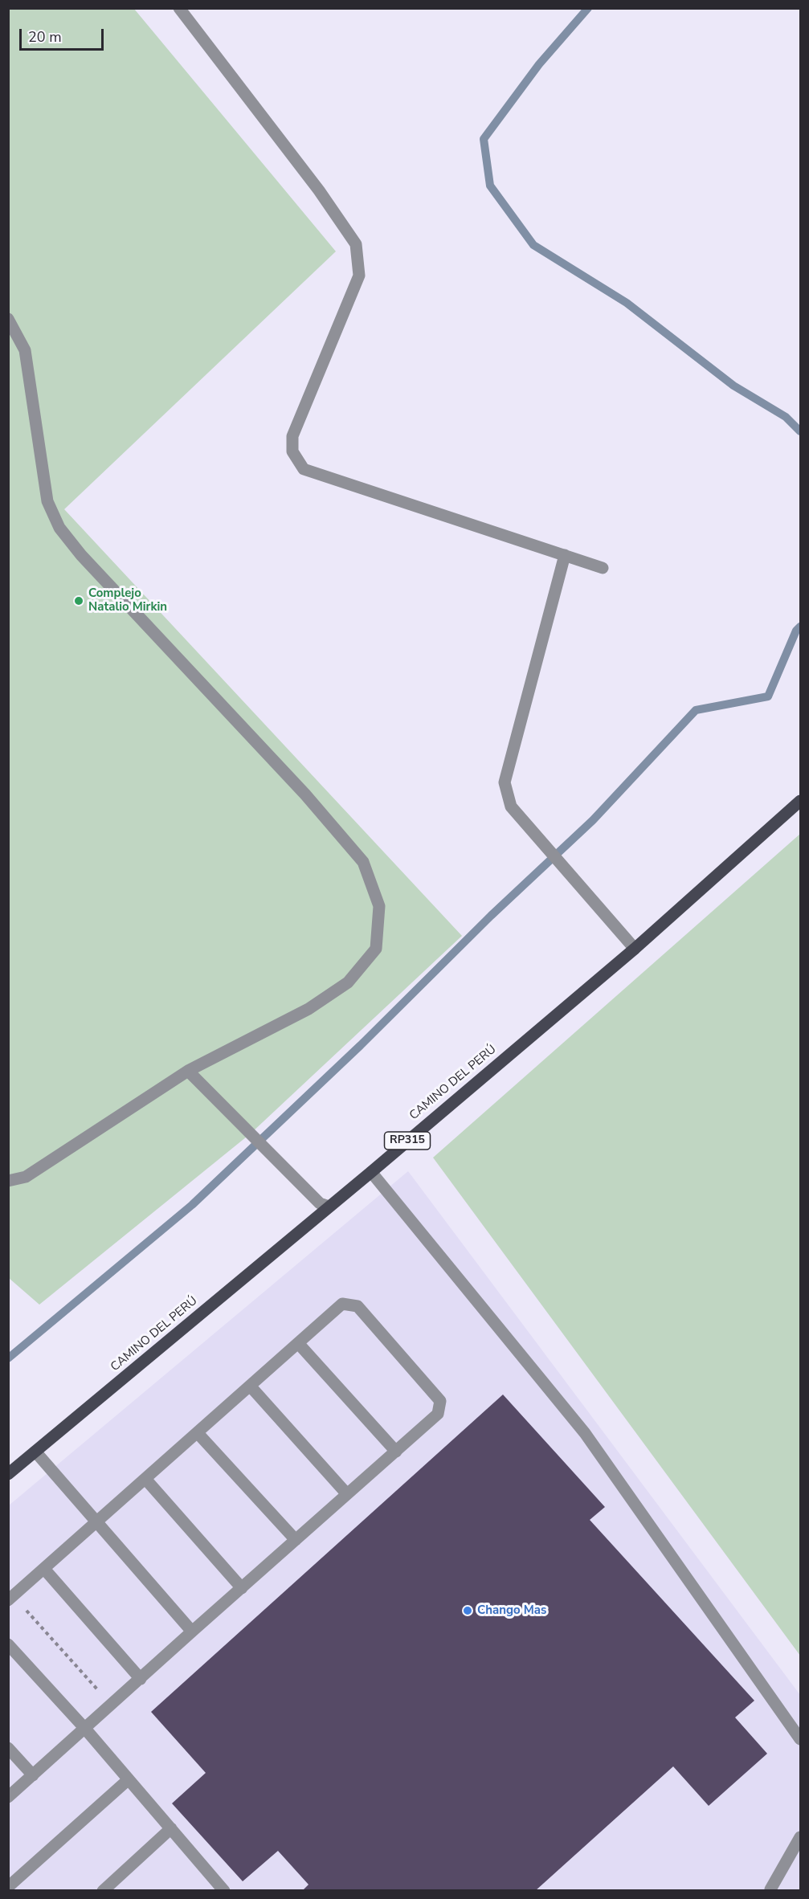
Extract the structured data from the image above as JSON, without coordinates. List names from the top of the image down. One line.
{"streets":{"main road":["CAMINO DEL PERÚ","RP315"]},"places":["Complejo Natalio Mirkin","Chango Mas"],"scale_bar":"20 m"}
